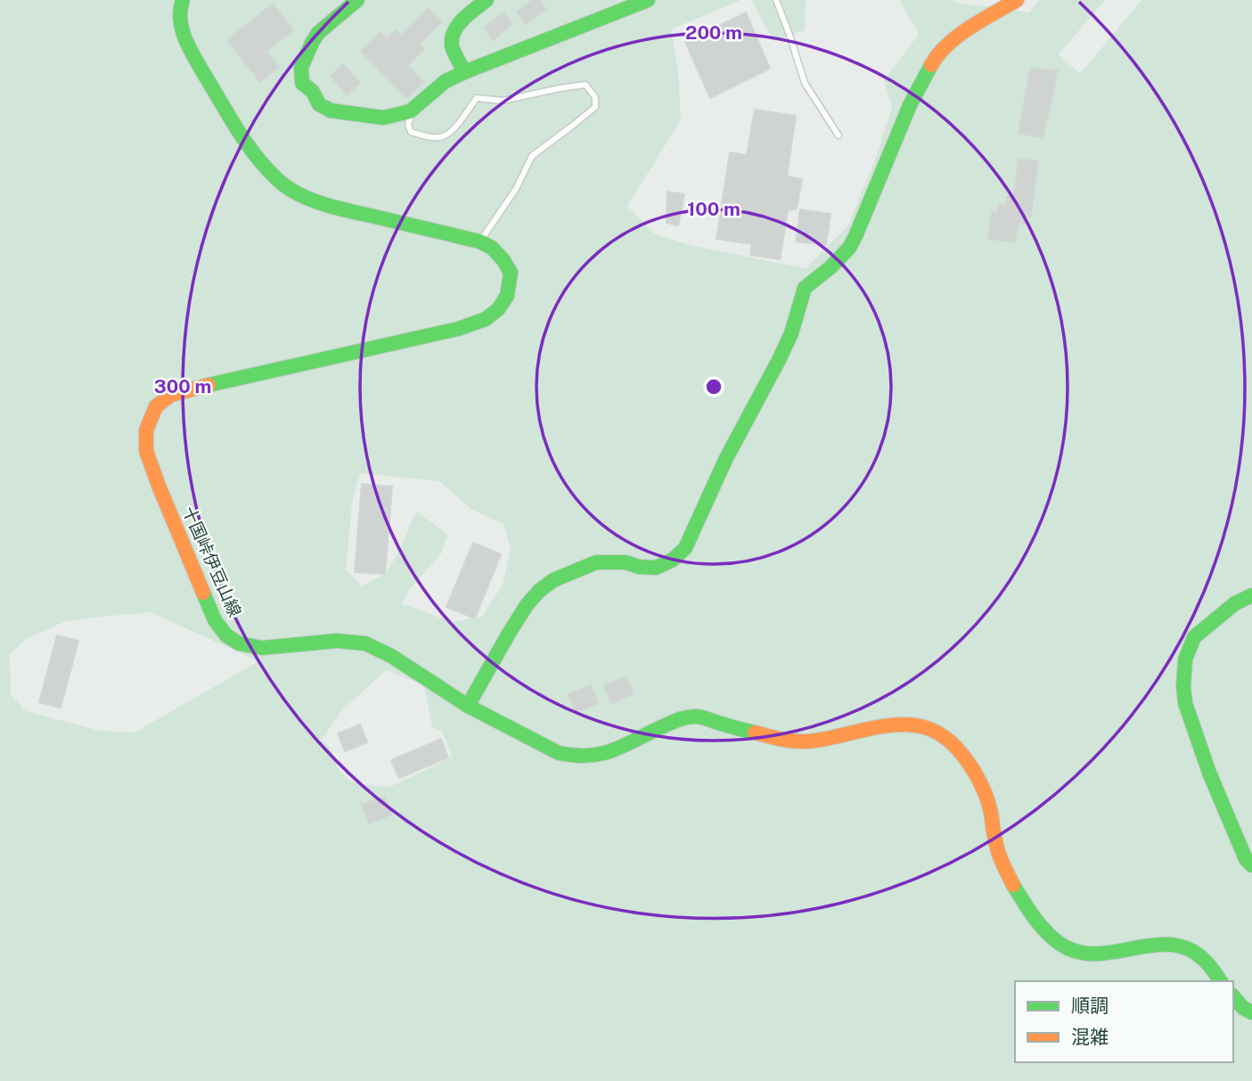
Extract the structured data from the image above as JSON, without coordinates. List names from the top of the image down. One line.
{"streets":{"main road":["十国峠伊豆山線"]},"legend":["順調","混雑"],"rings":["200 m","100 m","300 m"]}
